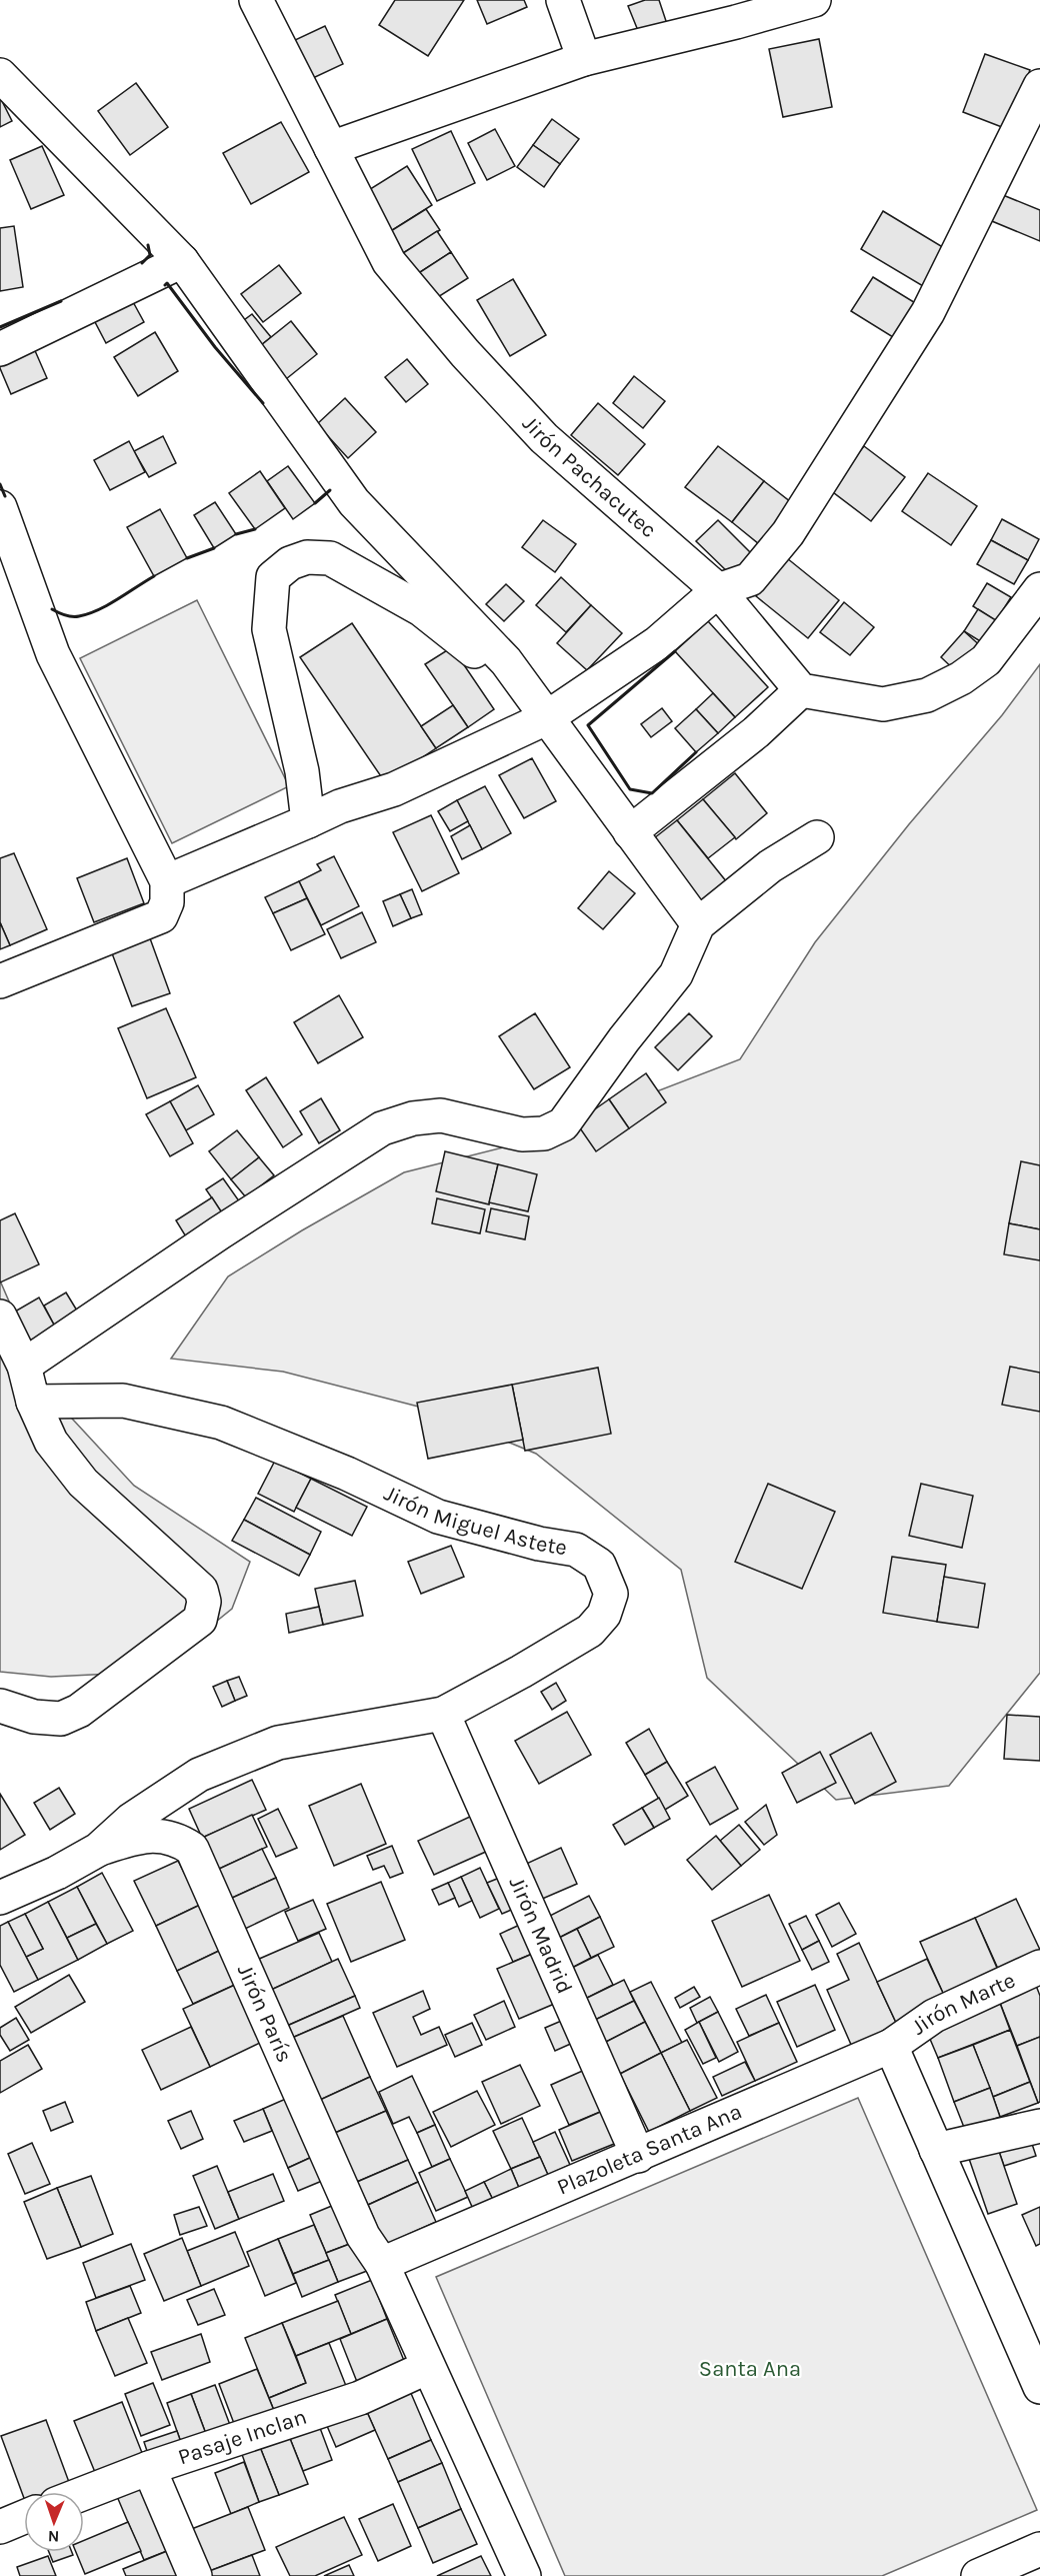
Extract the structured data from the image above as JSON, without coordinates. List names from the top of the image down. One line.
{"streets":{"street":["Jirón Pachacutec","Jirón Miguel Astete","Jirón Madrid","Jirón Marte","Jirón París","Plazoleta Santa Ana","Pasaje Inclan"]},"crossings":[["Jirón Miguel Astete","Jirón Madrid"],["Jirón Miguel Astete","Jirón París"],["Jirón Madrid","Plazoleta Santa Ana"],["Jirón Marte","Plazoleta Santa Ana"],["Jirón París","Plazoleta Santa Ana"]],"parks":["Santa Ana"],"north":"bottom"}
